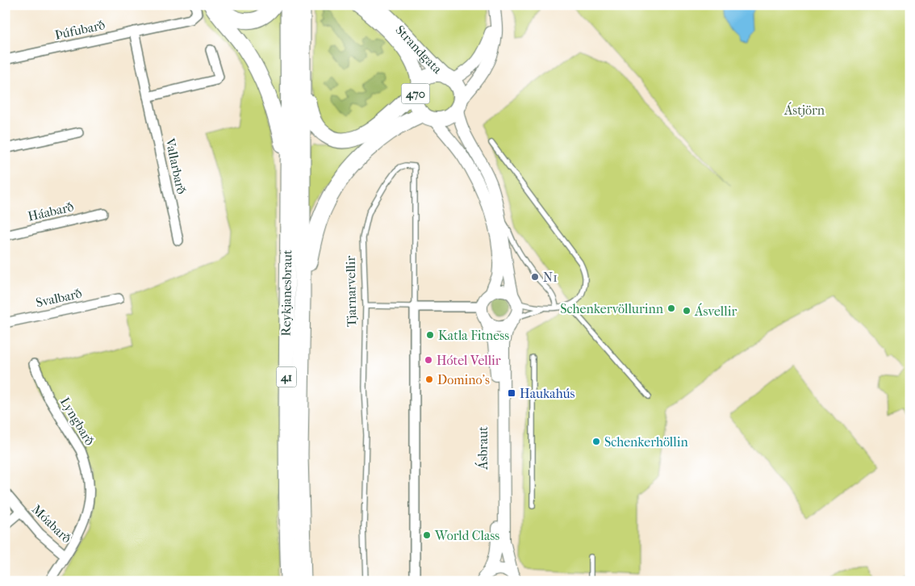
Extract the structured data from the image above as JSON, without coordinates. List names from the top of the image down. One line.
{"streets":{"highway":["Reykjanesbraut","41"],"main road":["Strandgata","470"],"street":["Þúfubarð","Vallarbarð","Háabarð","Tjarnarvellir","Svalbarð","Lyngbarð","Ásbraut","Móabarð"]},"crossings":[["Þúfubarð","Vallarbarð"],["Strandgata","470"],["Lyngbarð","Móabarð"]],"parks":["Ástjörn"],"places":{"other":["N1","Schenkervöllurinn","Ásvellir","Katla Fitness","Hótel Vellir","Domino's","Schenkerhöllin","World Class"],"transit":["Haukahús"]}}
